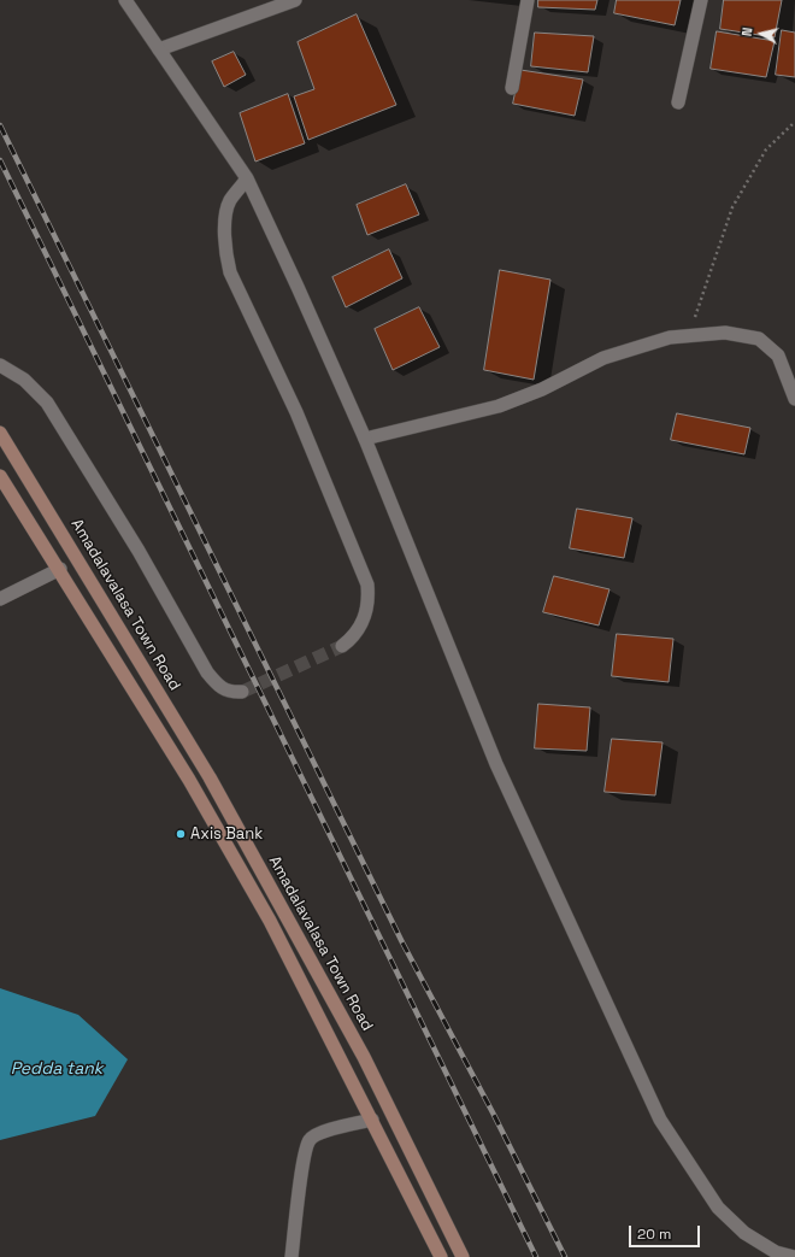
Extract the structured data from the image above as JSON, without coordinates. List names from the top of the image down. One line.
{"streets":{"main road":["Amadalavalasa Town Road"]},"water":["Pedda tank"],"places":["Axis Bank"],"scale_bar":"20 m","north":"left"}
